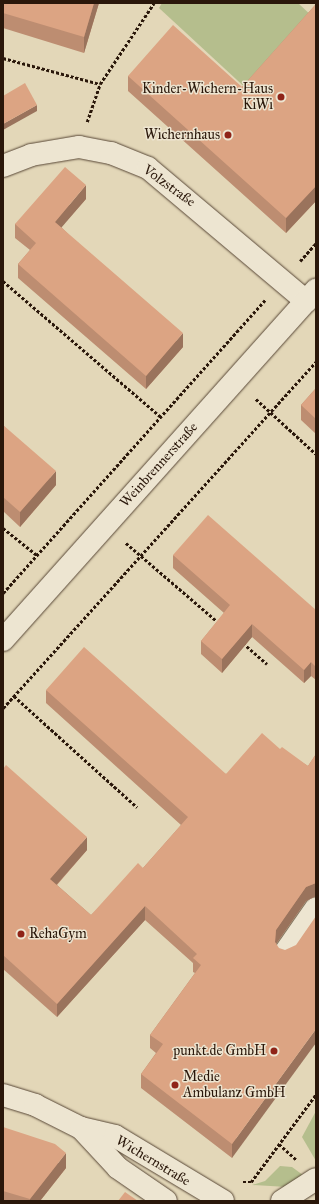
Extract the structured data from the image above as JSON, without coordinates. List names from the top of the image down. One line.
{"streets":{"street":["Volzstraße","Weinbrennerstraße","Wichernstraße"]},"crossings":[["Volzstraße","Weinbrennerstraße"]],"places":["Kinder-Wichern-Haus KiWi","Wichernhaus","RehaGym","punkt.de GmbH","Medie Ambulanz GmbH"]}
